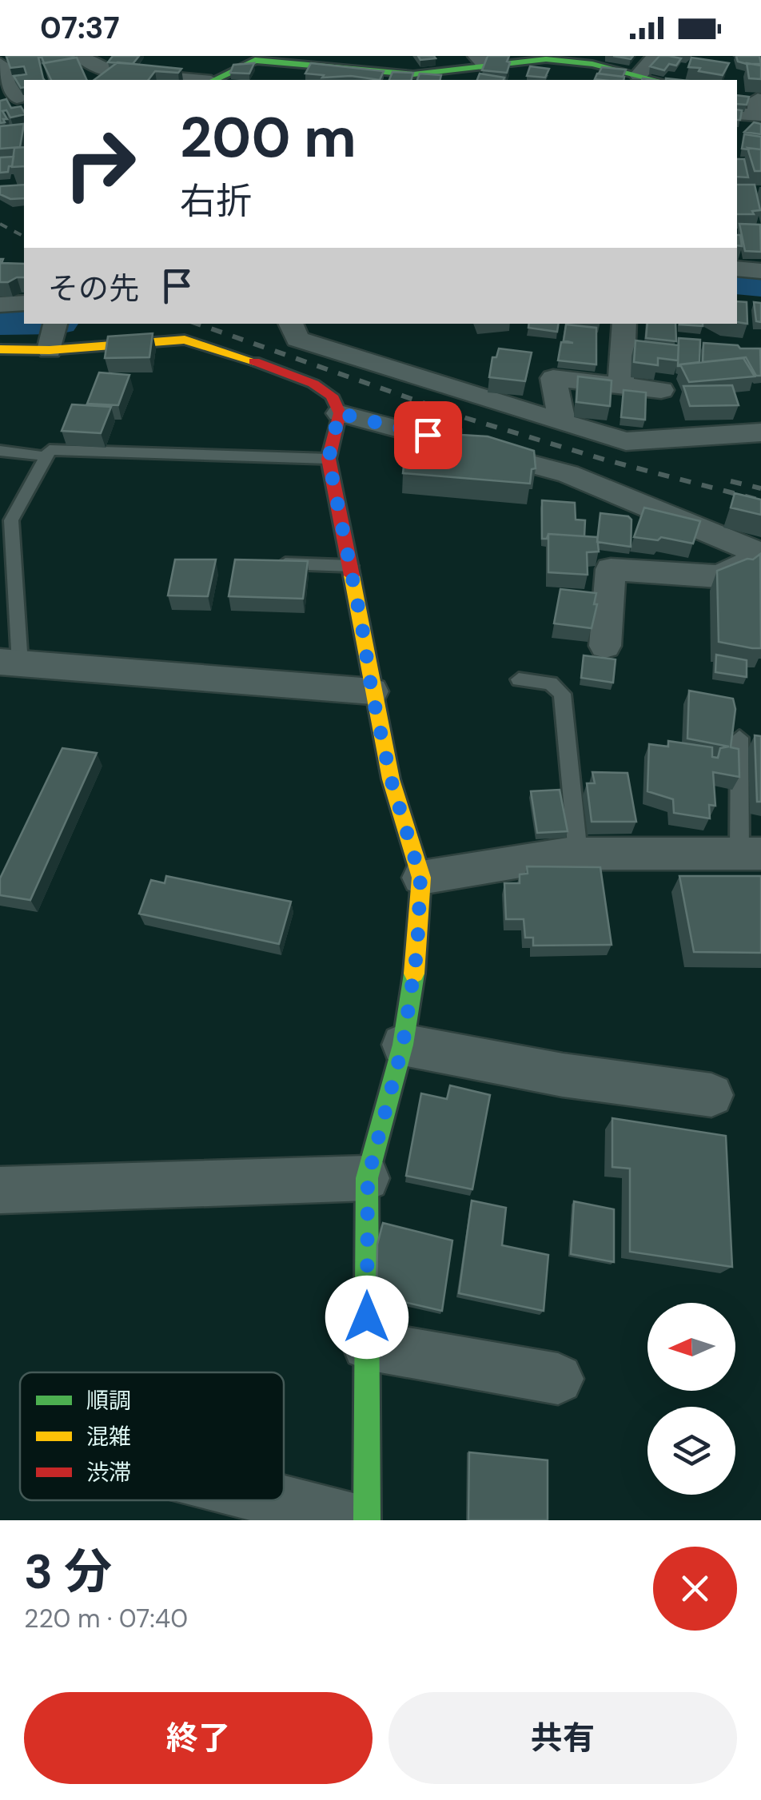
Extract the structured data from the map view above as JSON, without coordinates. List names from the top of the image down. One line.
{"legend":["順調","混雑","渋滞"],"north":"left","page":{"status":"07:37","turn":["200 m","右折"],"then":"その先","heading":["3 分","220 m · 07:40"],"buttons":["終了","共有"]}}
